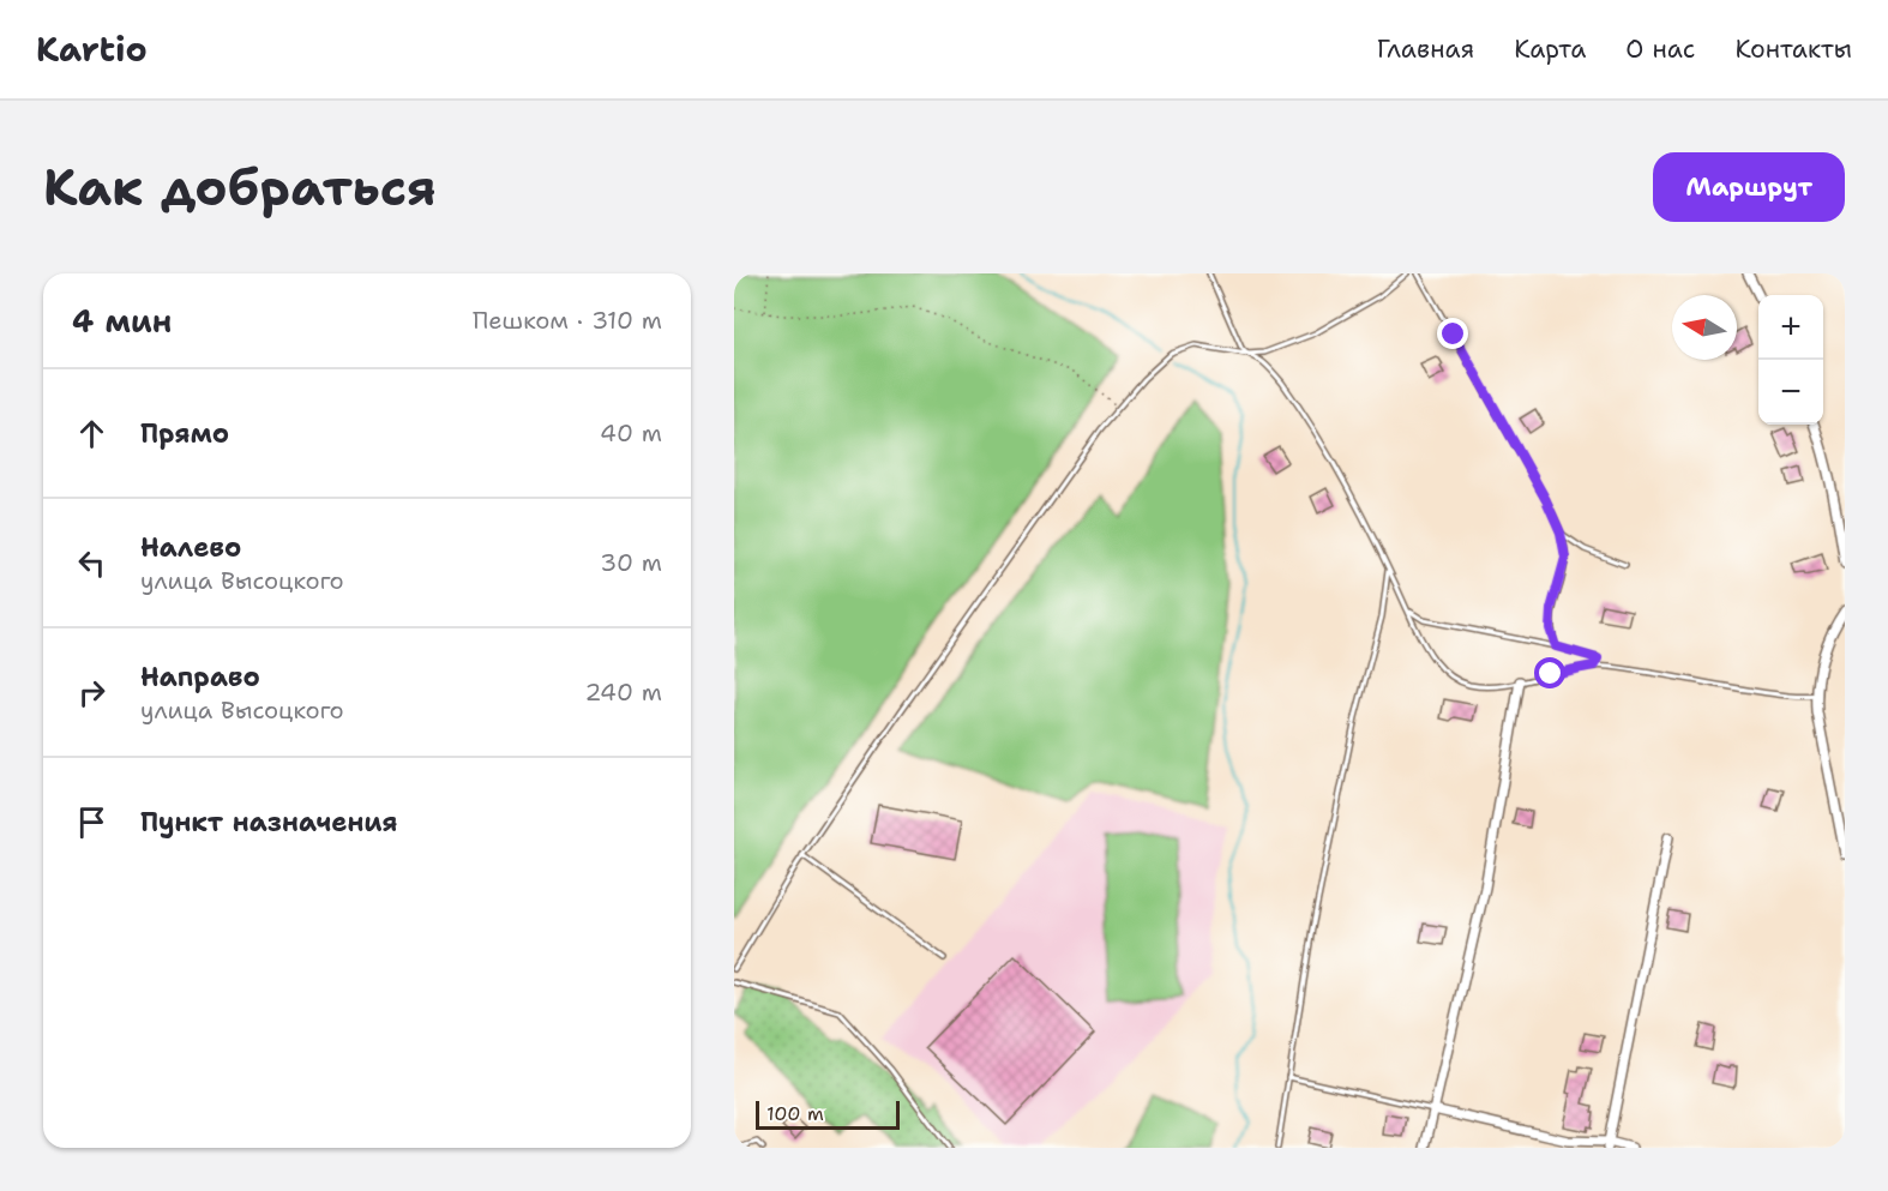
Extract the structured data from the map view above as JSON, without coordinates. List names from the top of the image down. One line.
{"scale_bar":"100 m","north":"left","page":{"header":"Kartio","nav":["Главная","Карта","О нас","Контакты"],"buttons":"Маршрут","title":"Как добраться","heading":["4 мин","Пешком · 310 m"],"map_buttons":["+","−"],"list":[["Прямо","40 m"],["Налево","улица Высоцкого","30 m"],["Направо","улица Высоцкого","240 m"],"Пункт назначения"],"scale":"100 m"}}
